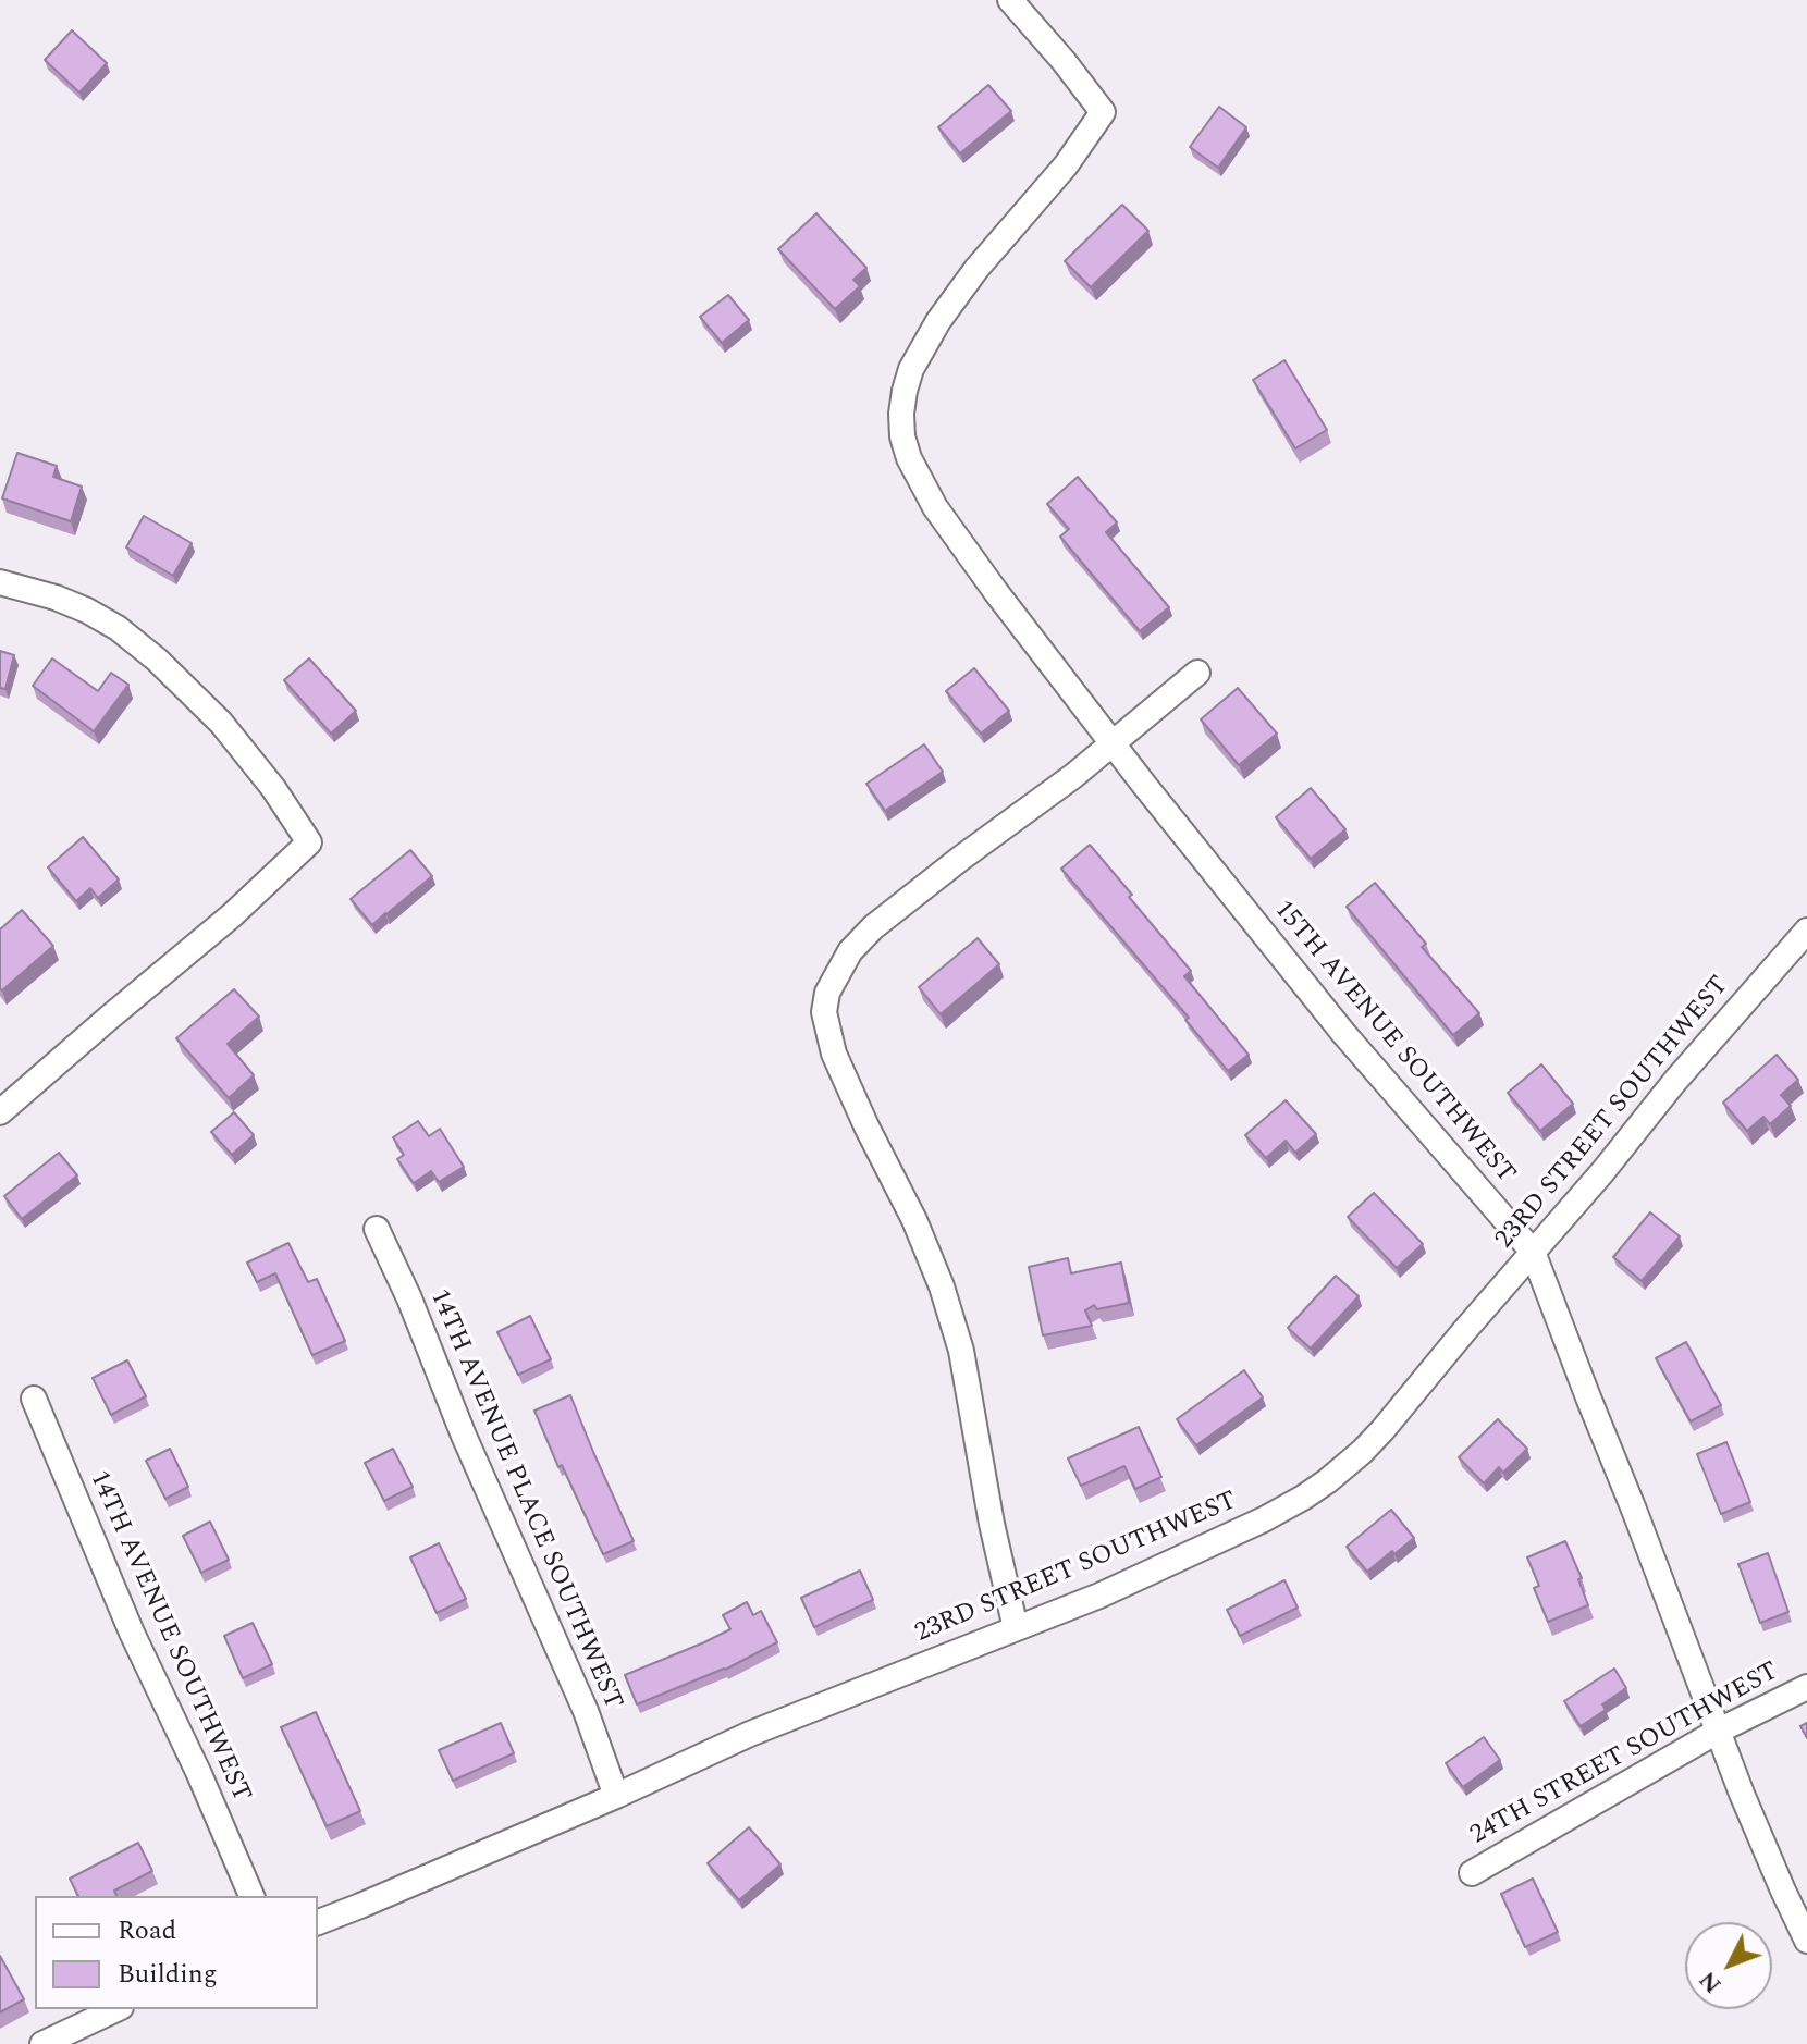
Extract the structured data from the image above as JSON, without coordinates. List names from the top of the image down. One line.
{"streets":{"street":["15TH AVENUE SOUTHWEST","23RD STREET SOUTHWEST","14TH AVENUE PLACE SOUTHWEST","14TH AVENUE SOUTHWEST","24TH STREET SOUTHWEST"]},"crossings":[["15TH AVENUE SOUTHWEST","23RD STREET SOUTHWEST"],["15TH AVENUE SOUTHWEST","24TH STREET SOUTHWEST"],["23RD STREET SOUTHWEST","14TH AVENUE PLACE SOUTHWEST"]],"legend":["Road","Building"],"north":"bottom left"}
